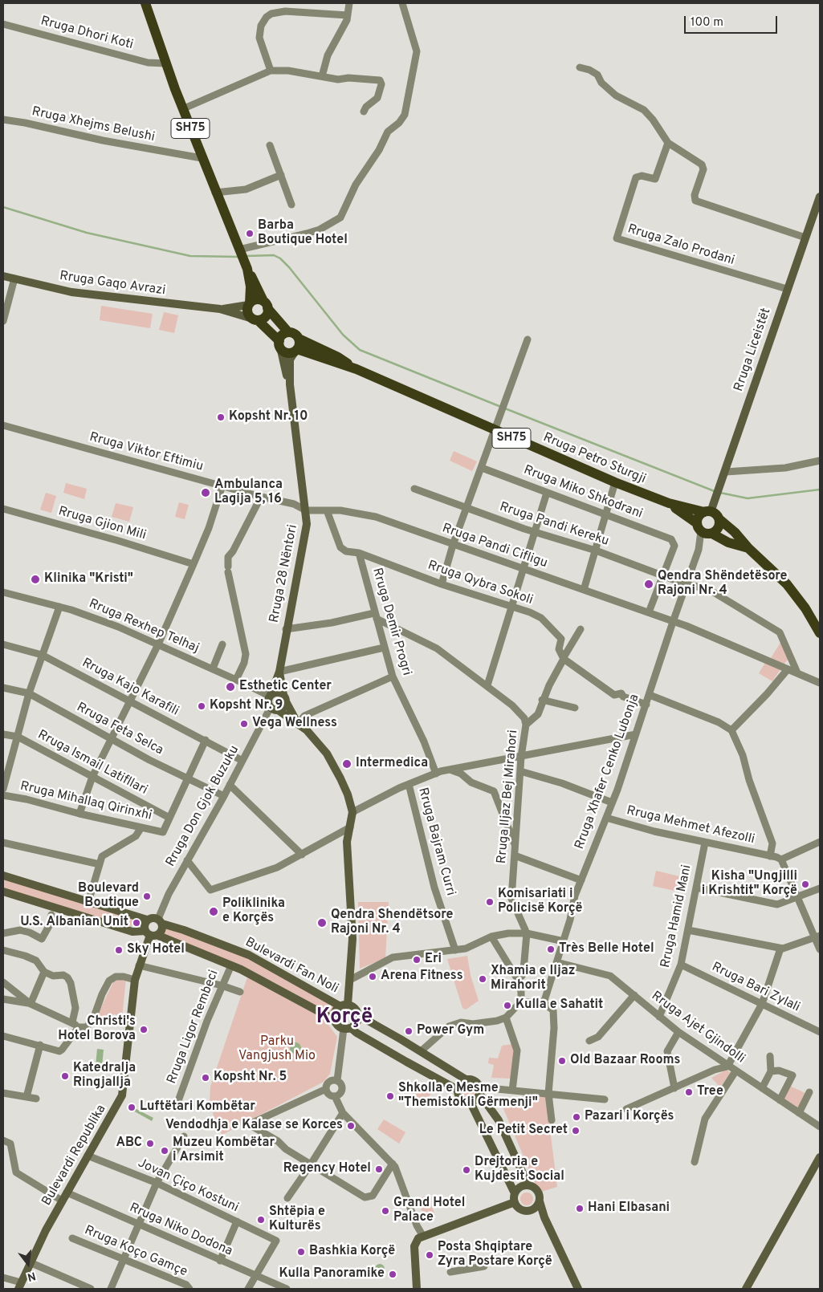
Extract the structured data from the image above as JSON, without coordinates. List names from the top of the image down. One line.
{"streets":{"main road":["SH75","Rruga Gaqo Avrazi","Rruga Liceistët","Rruga Petro Sturgji","Rruga 28 Nëntori","Bulevardi Fan Noli","Bulevardi Republika"],"street":["Rruga Dhori Koti","Rruga Xhejms Belushi","Rruga Zalo Prodani","Rruga Viktor Eftimiu","Rruga Miko Shkodrani","Rruga Gjion Mili","Rruga Pandi Kereku","Rruga Pandi Cifligu","Rruga Qybra Sokoli","Rruga Demir Progri","Rruga Rexhep Telhaj","Rruga Kajo Karafili","Rruga Feta Selca","Rruga Ismail Latifllari","Rruga Xhafer Cenko Lubonja","Rruga Iljaz Bej Mirahori","Rruga Mihallaq Qirinxhi","Rruga Don Gjok Buzuku","Rruga Mehmet Afezolli","Rruga Bajram Curri","Rruga Hamid Mani","Rruga Bari Zylali","Rruga Ligor Rembeci","Rruga Ajet Gjindolli","Jovan Çiço Kostuni","Rruga Niko Dodona","Rruga Koço Gamçe"]},"crossings":[["Rruga Dhori Koti","SH75"],["Rruga Xhejms Belushi","SH75"],["SH75","Rruga Gaqo Avrazi"],["SH75","Rruga Petro Sturgji"],["SH75","Rruga 28 Nëntori"],["Rruga Zalo Prodani","Rruga Liceistët"],["Rruga Liceistët","Rruga Petro Sturgji"],["Rruga Liceistët","Rruga Xhafer Cenko Lubonja"],["Rruga Viktor Eftimiu","Rruga Pandi Cifligu"],["Rruga Viktor Eftimiu","Rruga 28 Nëntori"],["Rruga Petro Sturgji","Rruga 28 Nëntori"],["Rruga Petro Sturgji","Rruga Xhafer Cenko Lubonja"],["Rruga Miko Shkodrani","Rruga Pandi Kereku"],["Rruga Pandi Kereku","Rruga Pandi Cifligu"],["Rruga Pandi Kereku","Rruga Xhafer Cenko Lubonja"],["Rruga Pandi Cifligu","Rruga 28 Nëntori"],["Rruga Pandi Cifligu","Rruga Xhafer Cenko Lubonja"],["Rruga 28 Nëntori","Rruga Rexhep Telhaj"],["Rruga 28 Nëntori","Rruga Don Gjok Buzuku"],["Rruga 28 Nëntori","Bulevardi Fan Noli"],["Rruga Qybra Sokoli","Rruga Demir Progri"],["Rruga Demir Progri","Rruga Iljaz Bej Mirahori"],["Rruga Rexhep Telhaj","Rruga Don Gjok Buzuku"],["Rruga Kajo Karafili","Rruga Don Gjok Buzuku"],["Rruga Feta Selca","Rruga Don Gjok Buzuku"],["Rruga Ismail Latifllari","Rruga Mihallaq Qirinxhi"],["Rruga Xhafer Cenko Lubonja","Rruga Mehmet Afezolli"],["Rruga Xhafer Cenko Lubonja","Rruga Ajet Gjindolli"],["Rruga Don Gjok Buzuku","Bulevardi Fan Noli"],["Rruga Don Gjok Buzuku","Bulevardi Republika"],["Rruga Mehmet Afezolli","Rruga Hamid Mani"],["Rruga Hamid Mani","Rruga Bari Zylali"],["Rruga Hamid Mani","Rruga Ajet Gjindolli"],["Bulevardi Fan Noli","Rruga Ligor Rembeci"],["Bulevardi Fan Noli","Bulevardi Republika"],["Bulevardi Republika","Jovan Çiço Kostuni"],["Bulevardi Republika","Rruga Niko Dodona"],["Jovan Çiço Kostuni","Rruga Niko Dodona"]],"districts":["Korçë"],"parks":["Parku Vangjush Mio"],"places":["Barba Boutique Hotel","Kopsht Nr. 10","Ambulanca Lagija 5, 16","Klinika \"Kristi\"","Qendra Shëndetësore Rajoni Nr. 4","Esthetic Center","Kopsht Nr. 9","Vega Wellness","Intermedica","Kisha \"Ungjilli i Krishtit\" Korçë","Boulevard Boutique","Komisariati i Policisë Korçë","Poliklinika e Korçës","U.S. Albanian Unit","Qendra Shendëtsore Rajoni Nr. 4","Très Belle Hotel","Sky Hotel","Eri","Arena Fitness","Xhamia e Iljaz Mirahorit","Kulla e Sahatit","Christi's Hotel Borova","Power Gym","Old Bazaar Rooms","Katedralja Ringjallja","Kopsht Nr. 5","Tree","Shkolla e Mesme \"Themistokli Gërmenji\"","Luftëtari Kombëtar","Pazari i Korçës","Vendodhja e Kalase se Korces","Le Petit Secret","ABC","Muzeu Kombëtar i Arsimit","Regency Hotel","Drejtoria e Kujdesit Social","Hani Elbasani","Grand Hotel Palace","Shtëpia e Kulturës","Bashkia Korçë","Posta Shqiptare Zyra Postare Korçë","Kulla Panoramike"],"scale_bar":"100 m","north":"bottom"}
